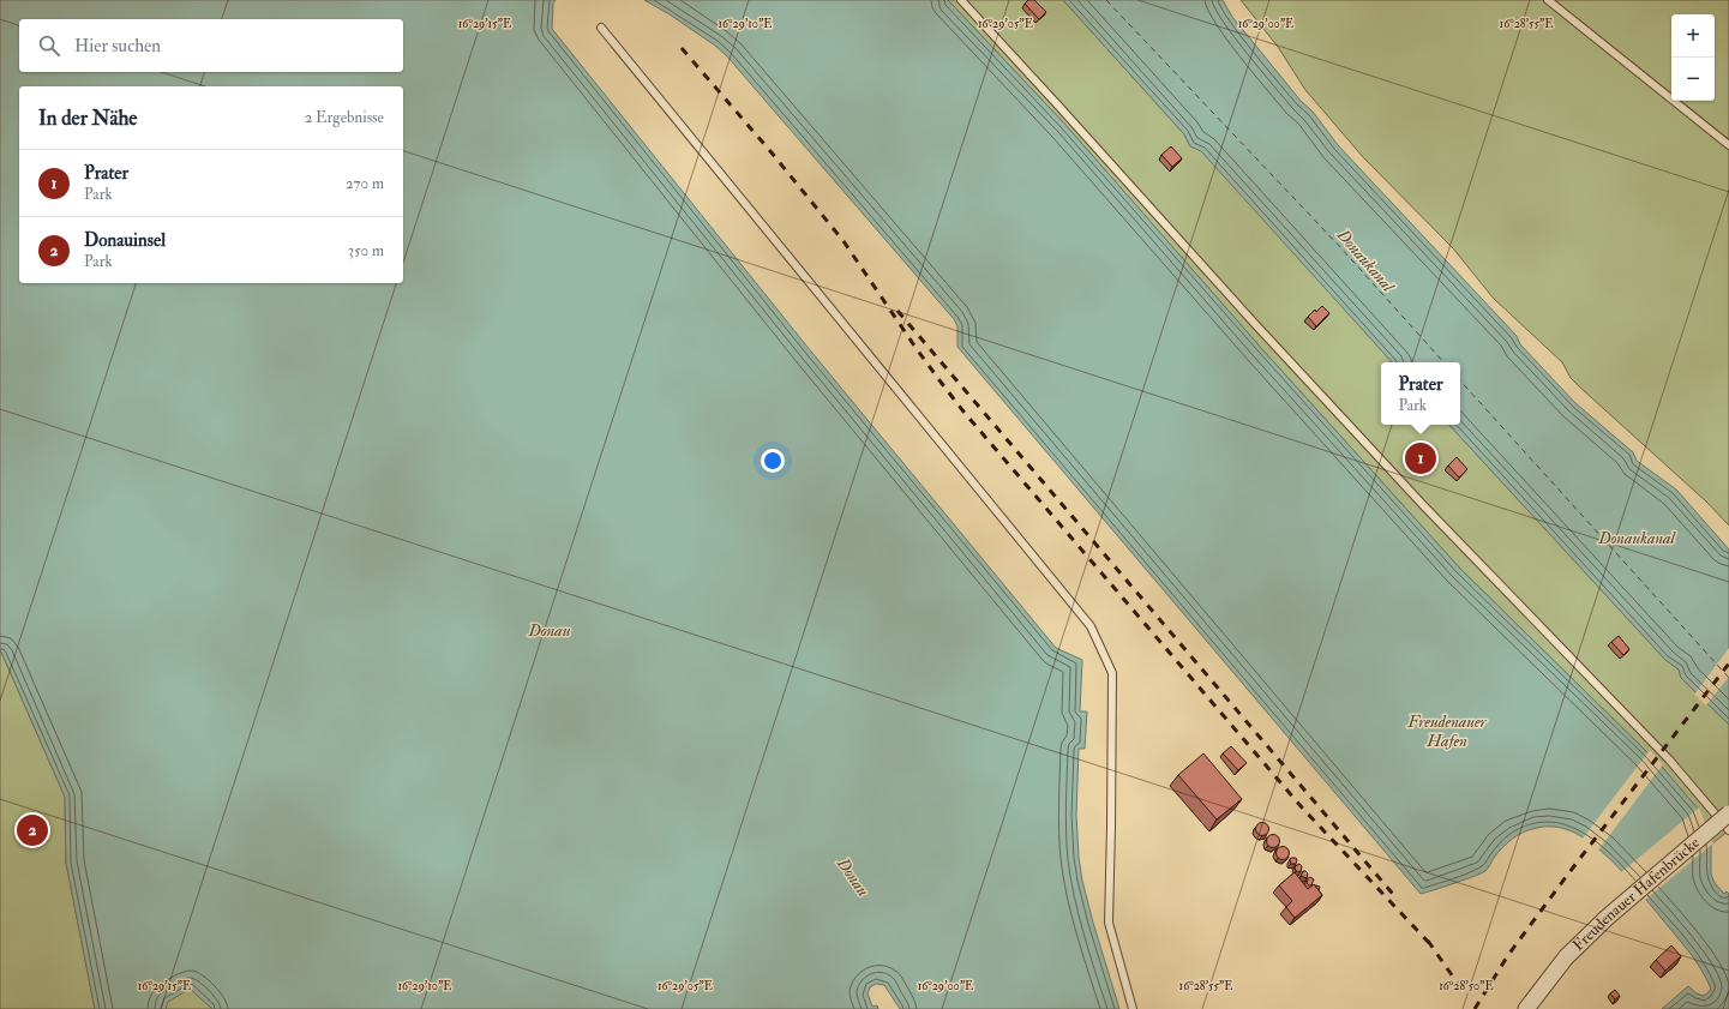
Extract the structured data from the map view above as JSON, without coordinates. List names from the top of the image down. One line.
{"streets":{"street":["Freudenauer Hafenbrücke"]},"water":["Donaukanal","Donau","Freudenauer Hafen"],"page":{"map_buttons":["+","−"],"search":"Hier suchen","heading":["In der Nähe","2 Ergebnisse"],"list":[{"mark":"1","name":"Prater","note":"Park","value":"270 m"},{"mark":"2","name":"Donauinsel","note":"Park","value":"350 m"}],"popup":["Prater","Park"],"pins":["1","2"]},"coordinates":["16°29'15\"E","16°29'10\"E","16°29'05\"E","16°29'00\"E","16°28'55\"E","16°28'50\"E"]}
